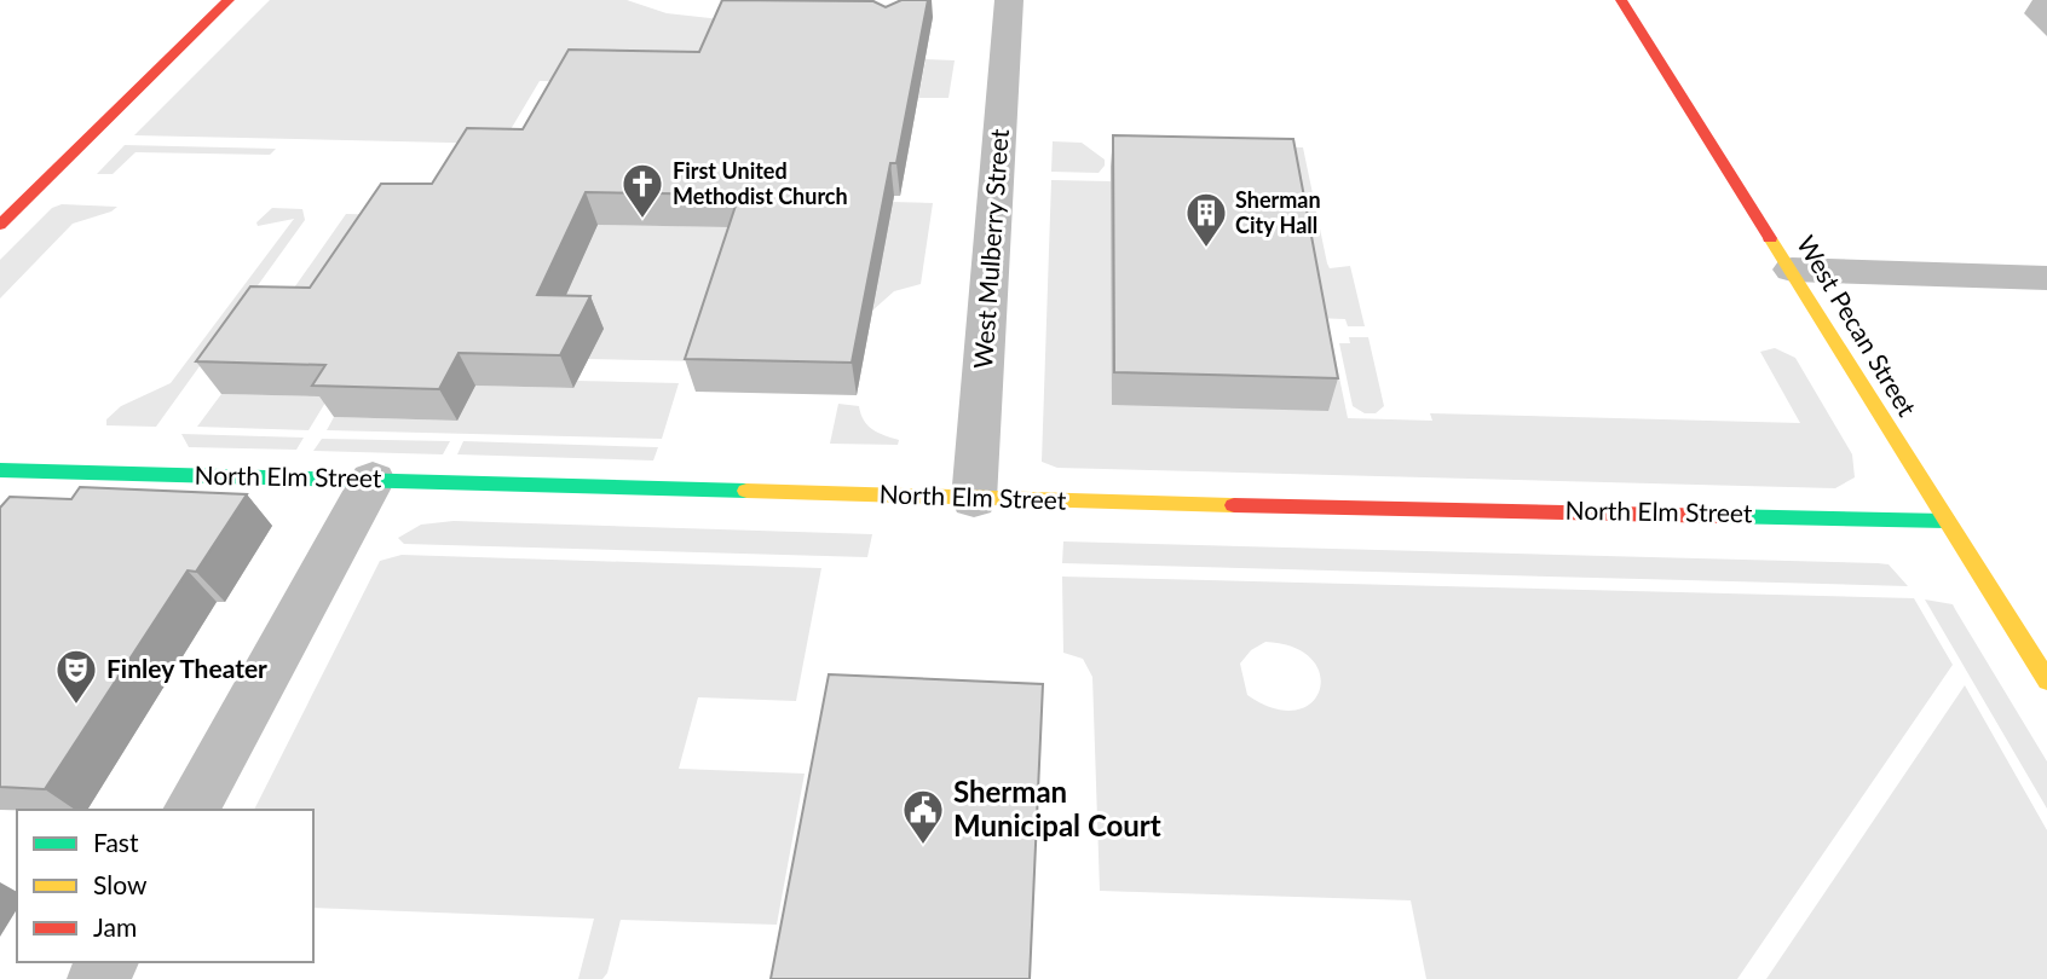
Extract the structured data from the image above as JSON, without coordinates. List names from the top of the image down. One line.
{"streets":{"street":["West Mulberry Street","West Pecan Street","North Elm Street"]},"crossings":[["West Mulberry Street","North Elm Street"],["West Pecan Street","North Elm Street"]],"places":{"church":["First United Methodist Church"],"building":["Sherman City Hall"],"theatre":["Finley Theater"],"public building":["Sherman Municipal Court"]},"legend":["Fast","Slow","Jam"]}
